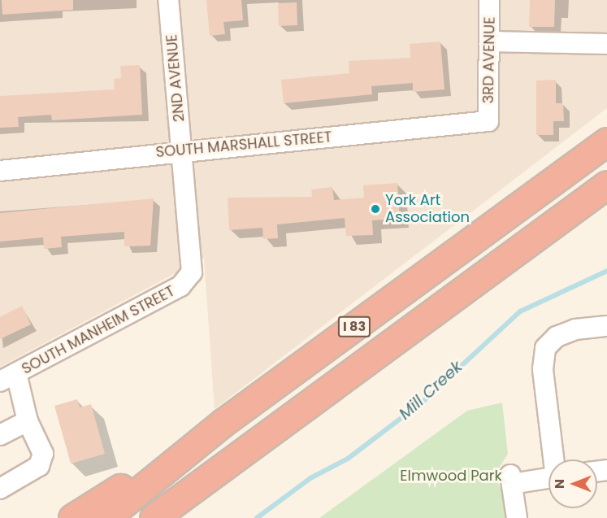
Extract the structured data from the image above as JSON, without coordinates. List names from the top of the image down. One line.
{"streets":{"highway":["I 83"],"street":["3RD AVENUE","2ND AVENUE","SOUTH MARSHALL STREET","SOUTH MANHEIM STREET"]},"crossings":[["3RD AVENUE","SOUTH MARSHALL STREET"],["2ND AVENUE","SOUTH MARSHALL STREET"],["2ND AVENUE","SOUTH MANHEIM STREET"]],"water":["Mill Creek"],"parks":["Elmwood Park"],"places":["York Art Association"],"north":"left"}
